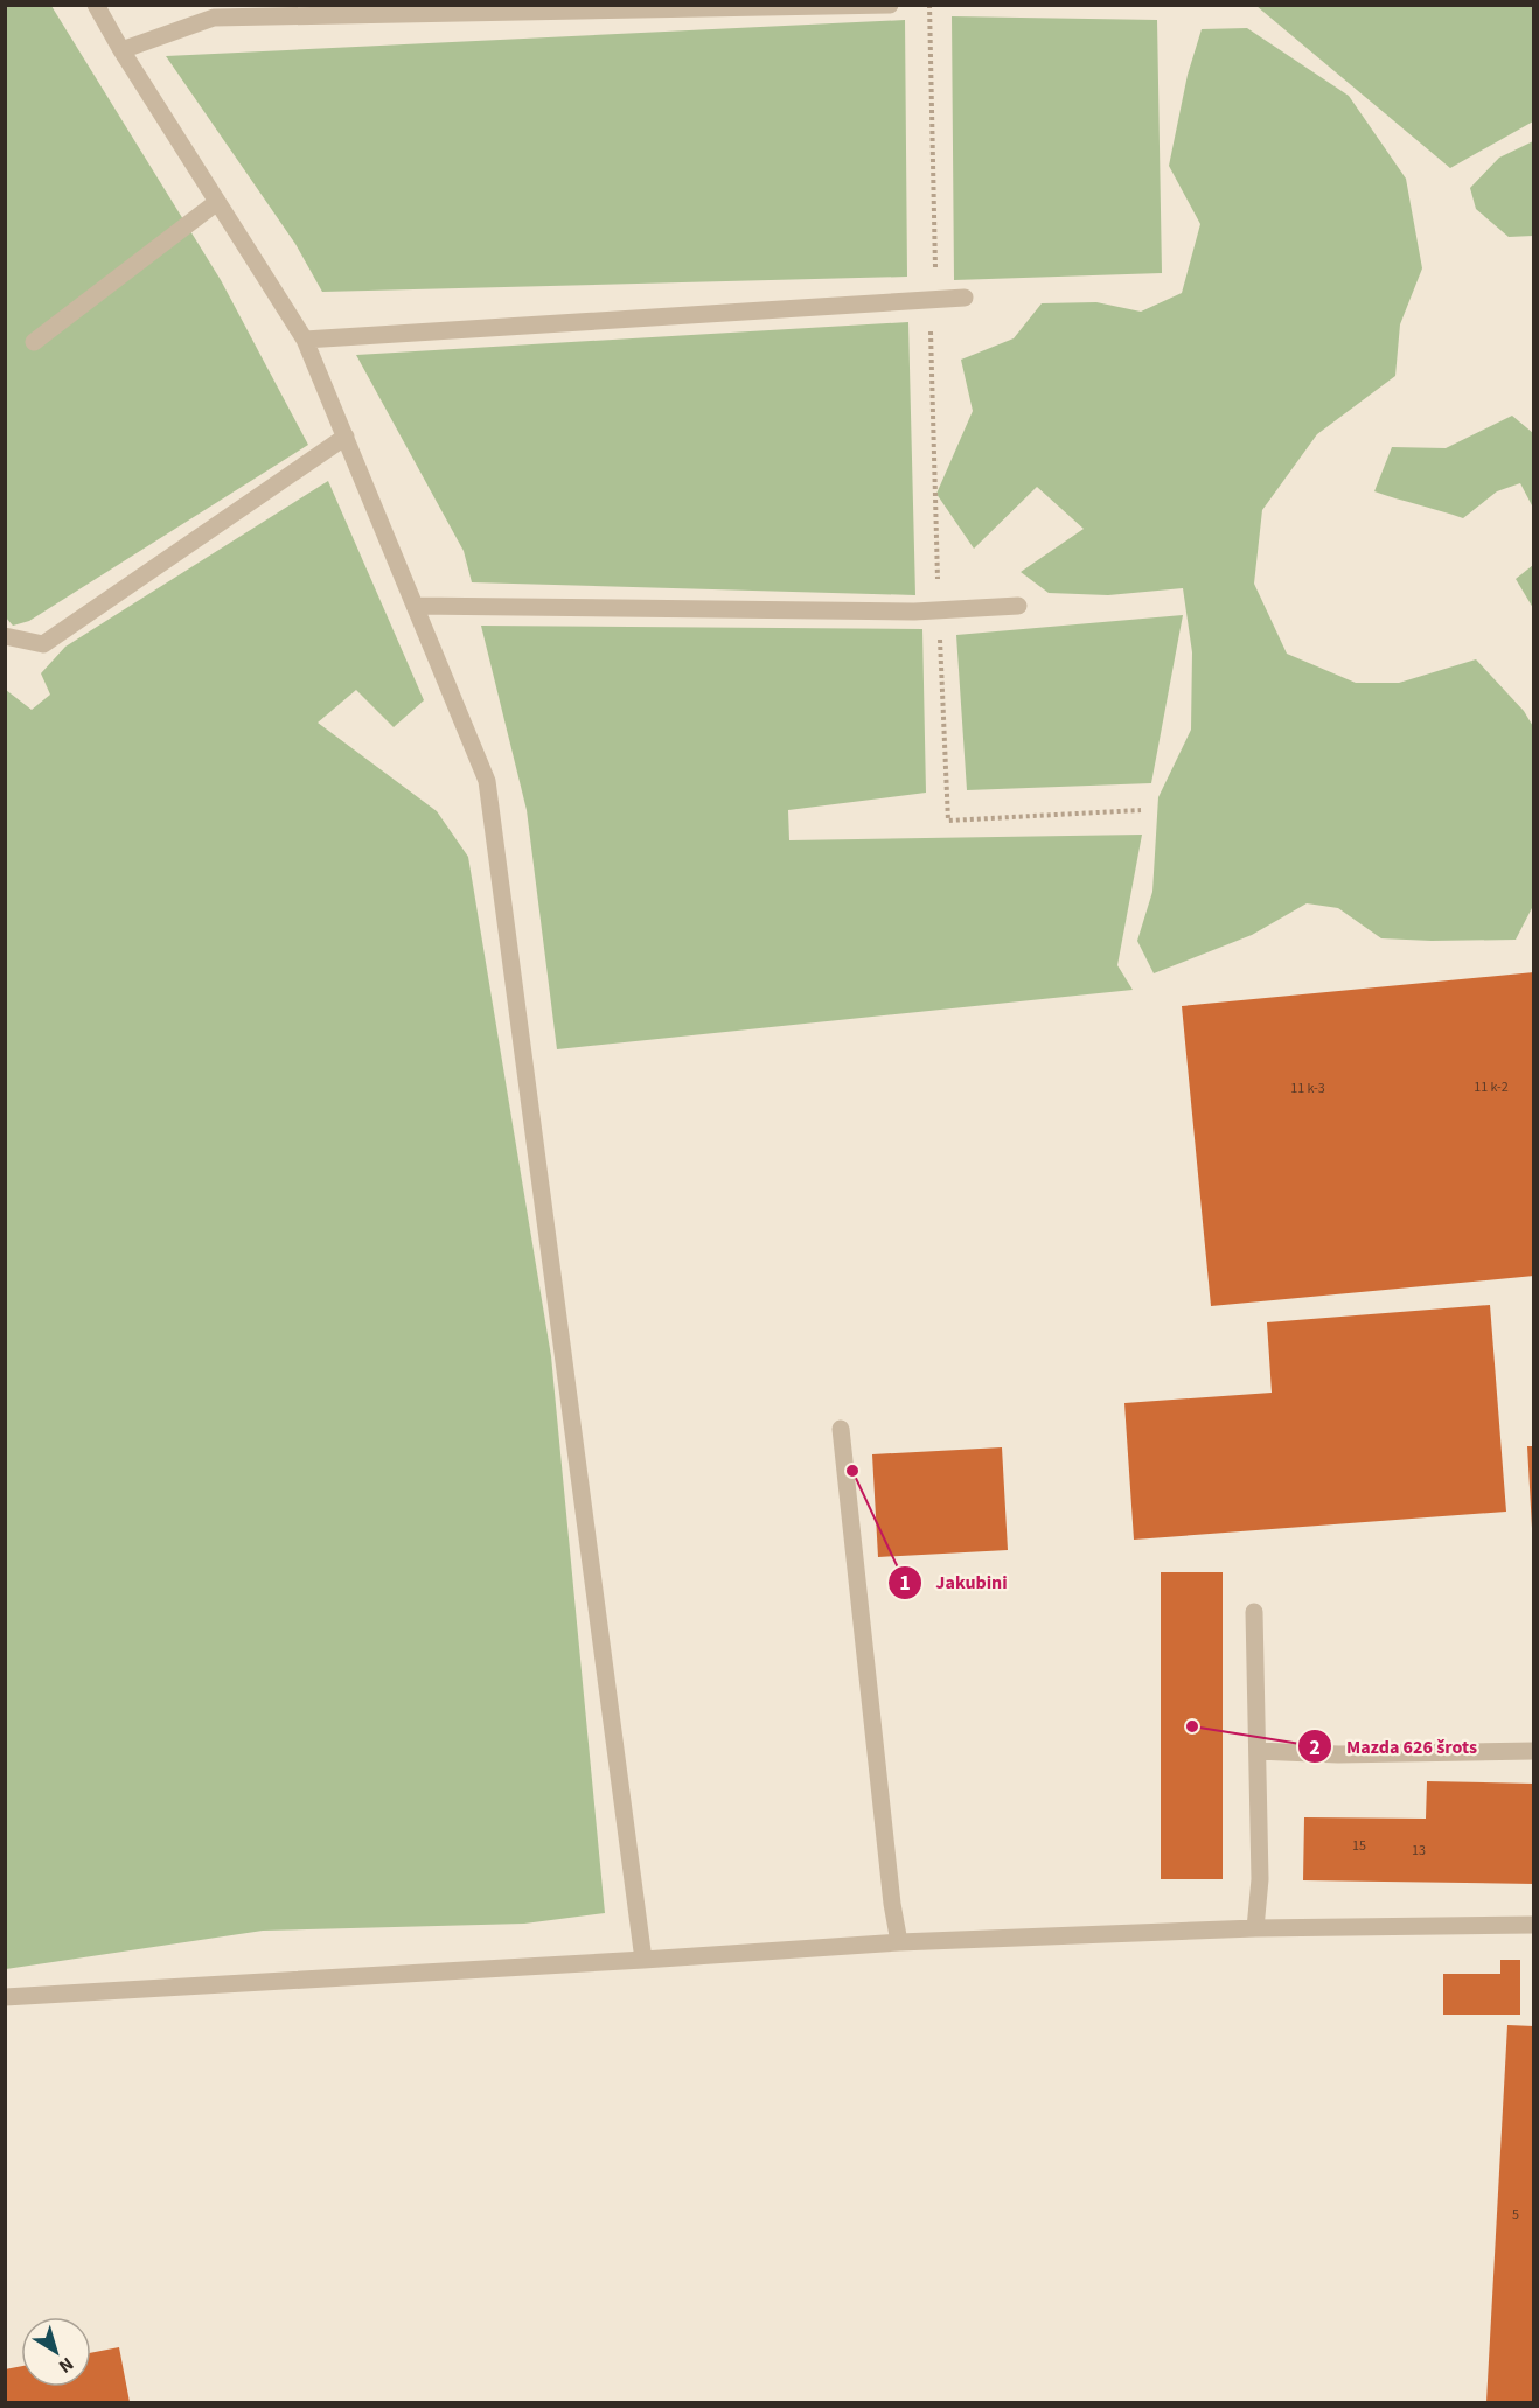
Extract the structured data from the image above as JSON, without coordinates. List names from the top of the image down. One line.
{"places":["Jakubini","Mazda 626 šrots"],"house_numbers":["11 k-2","11 k-3","15","13","5"],"north":"bottom right"}
